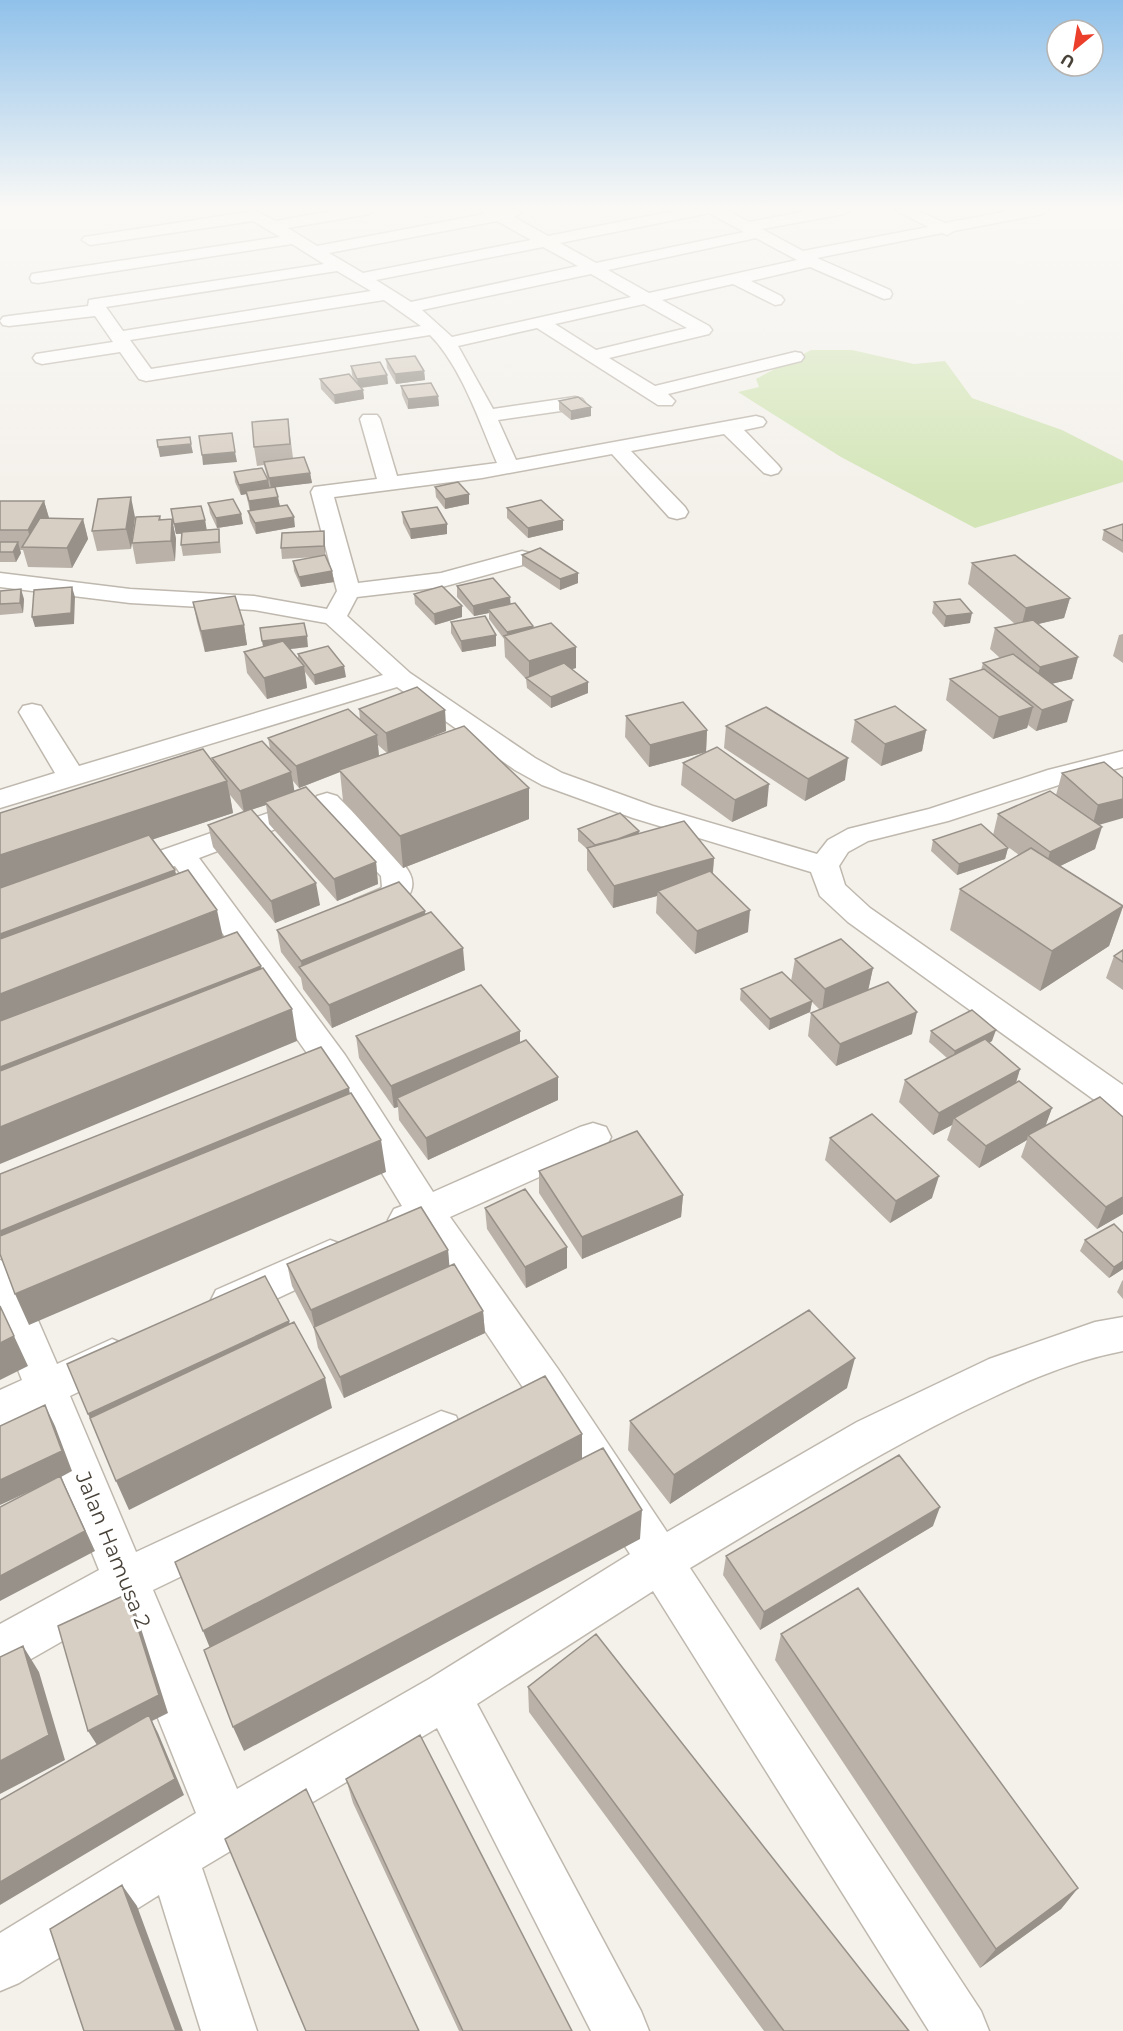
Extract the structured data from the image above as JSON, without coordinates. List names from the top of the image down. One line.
{"streets":{"street":["Jalan Hamusa 2"]},"north":"bottom left"}
